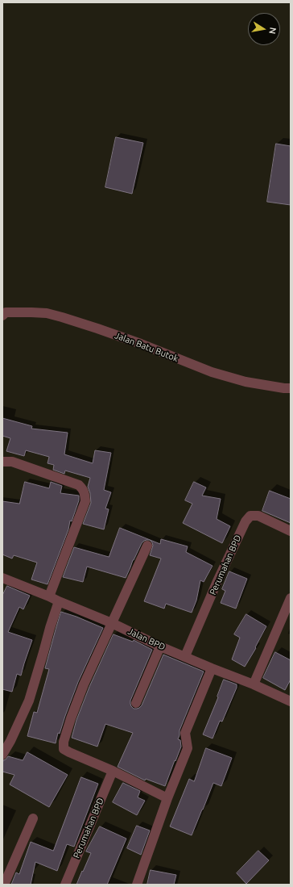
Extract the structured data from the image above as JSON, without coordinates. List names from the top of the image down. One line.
{"streets":{"street":["Jalan Batu Butok","Perumahan BPD","Jalan BPD"]},"crossings":[["Perumahan BPD","Jalan BPD"]],"north":"right"}
